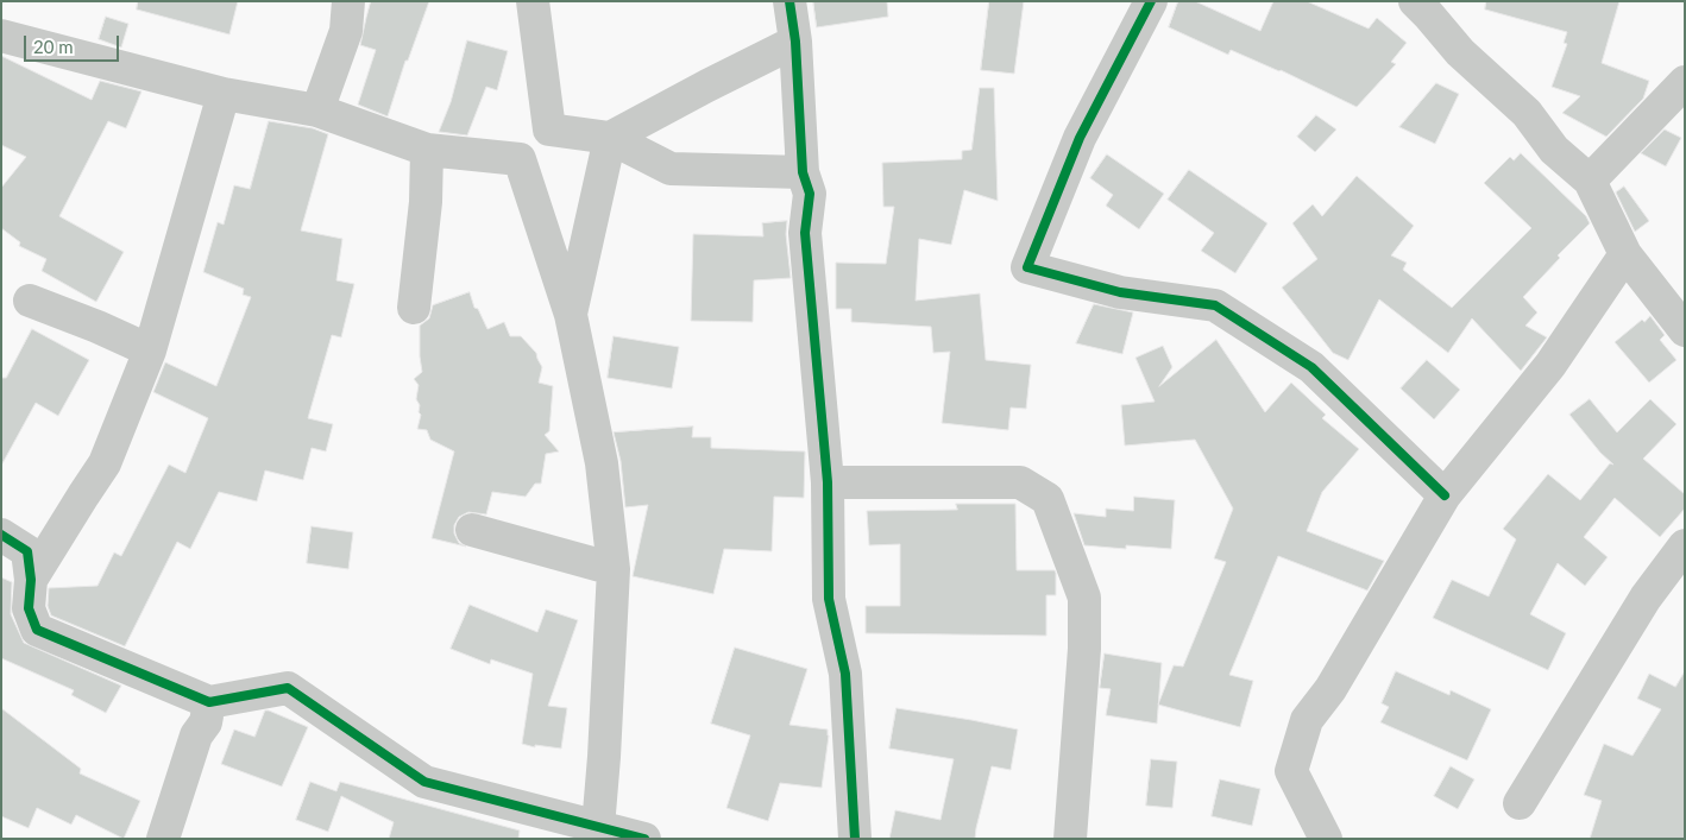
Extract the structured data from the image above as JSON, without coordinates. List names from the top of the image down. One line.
{"scale_bar":"20 m"}
